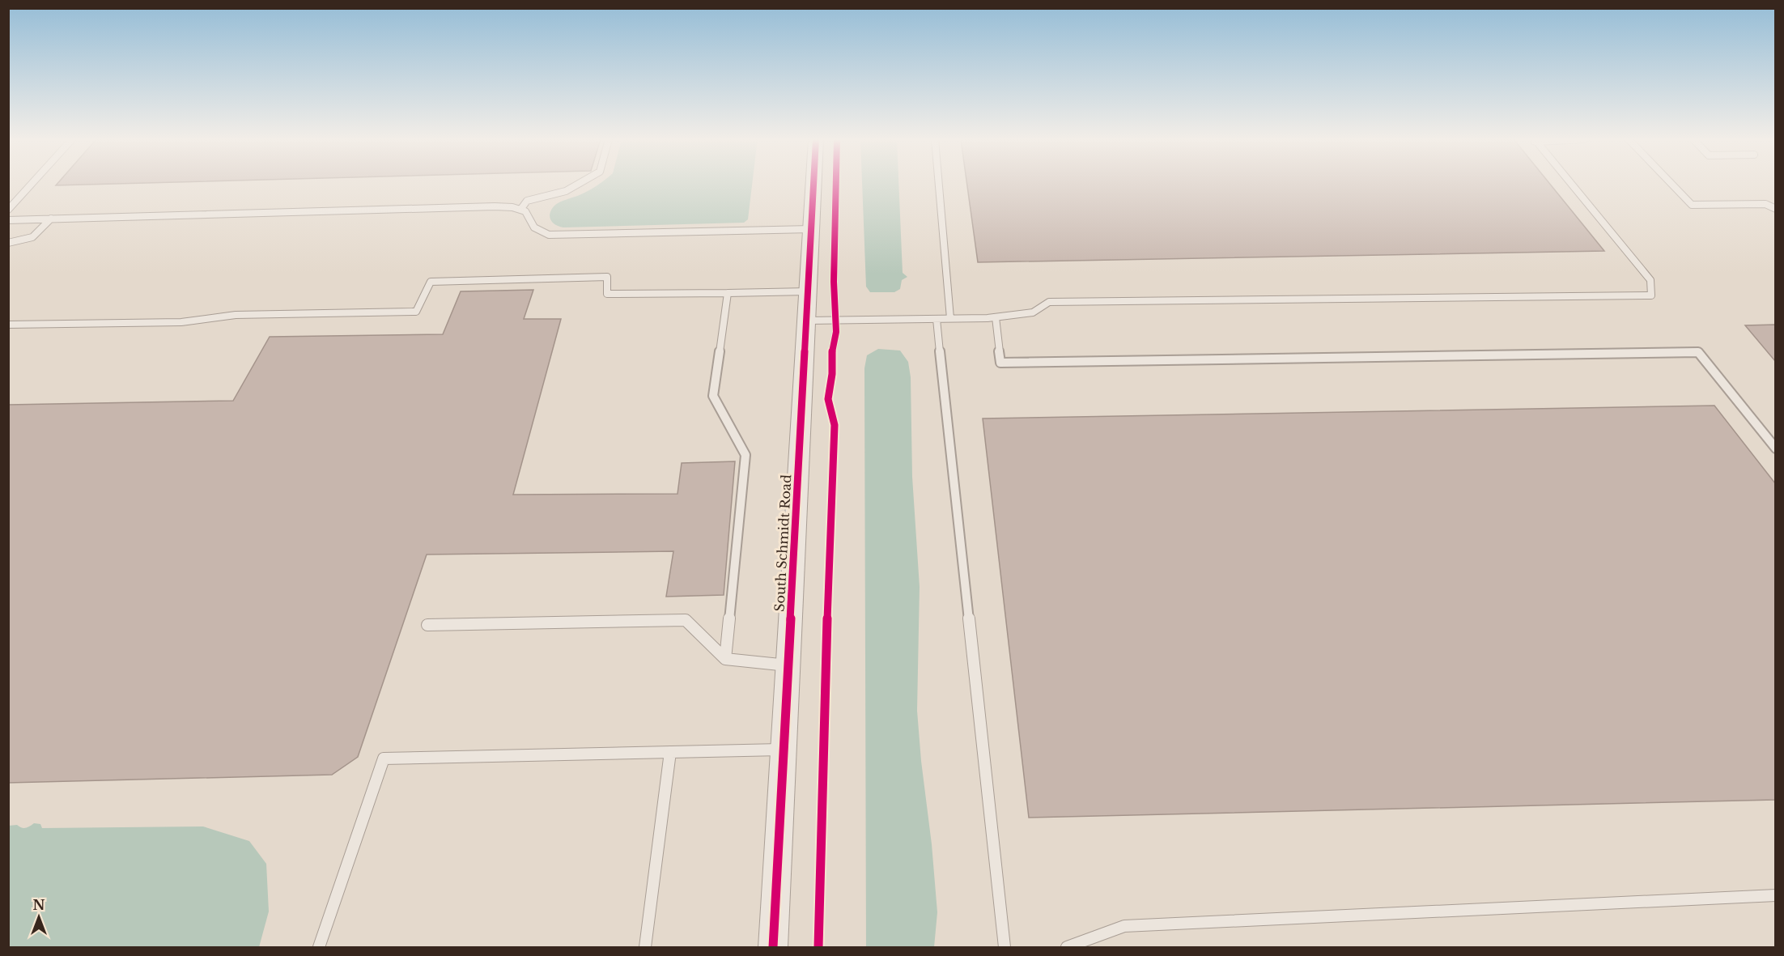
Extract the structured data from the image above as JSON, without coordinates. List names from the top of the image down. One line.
{"streets":{"street":["South Schmidt Road"]},"north":"top"}
